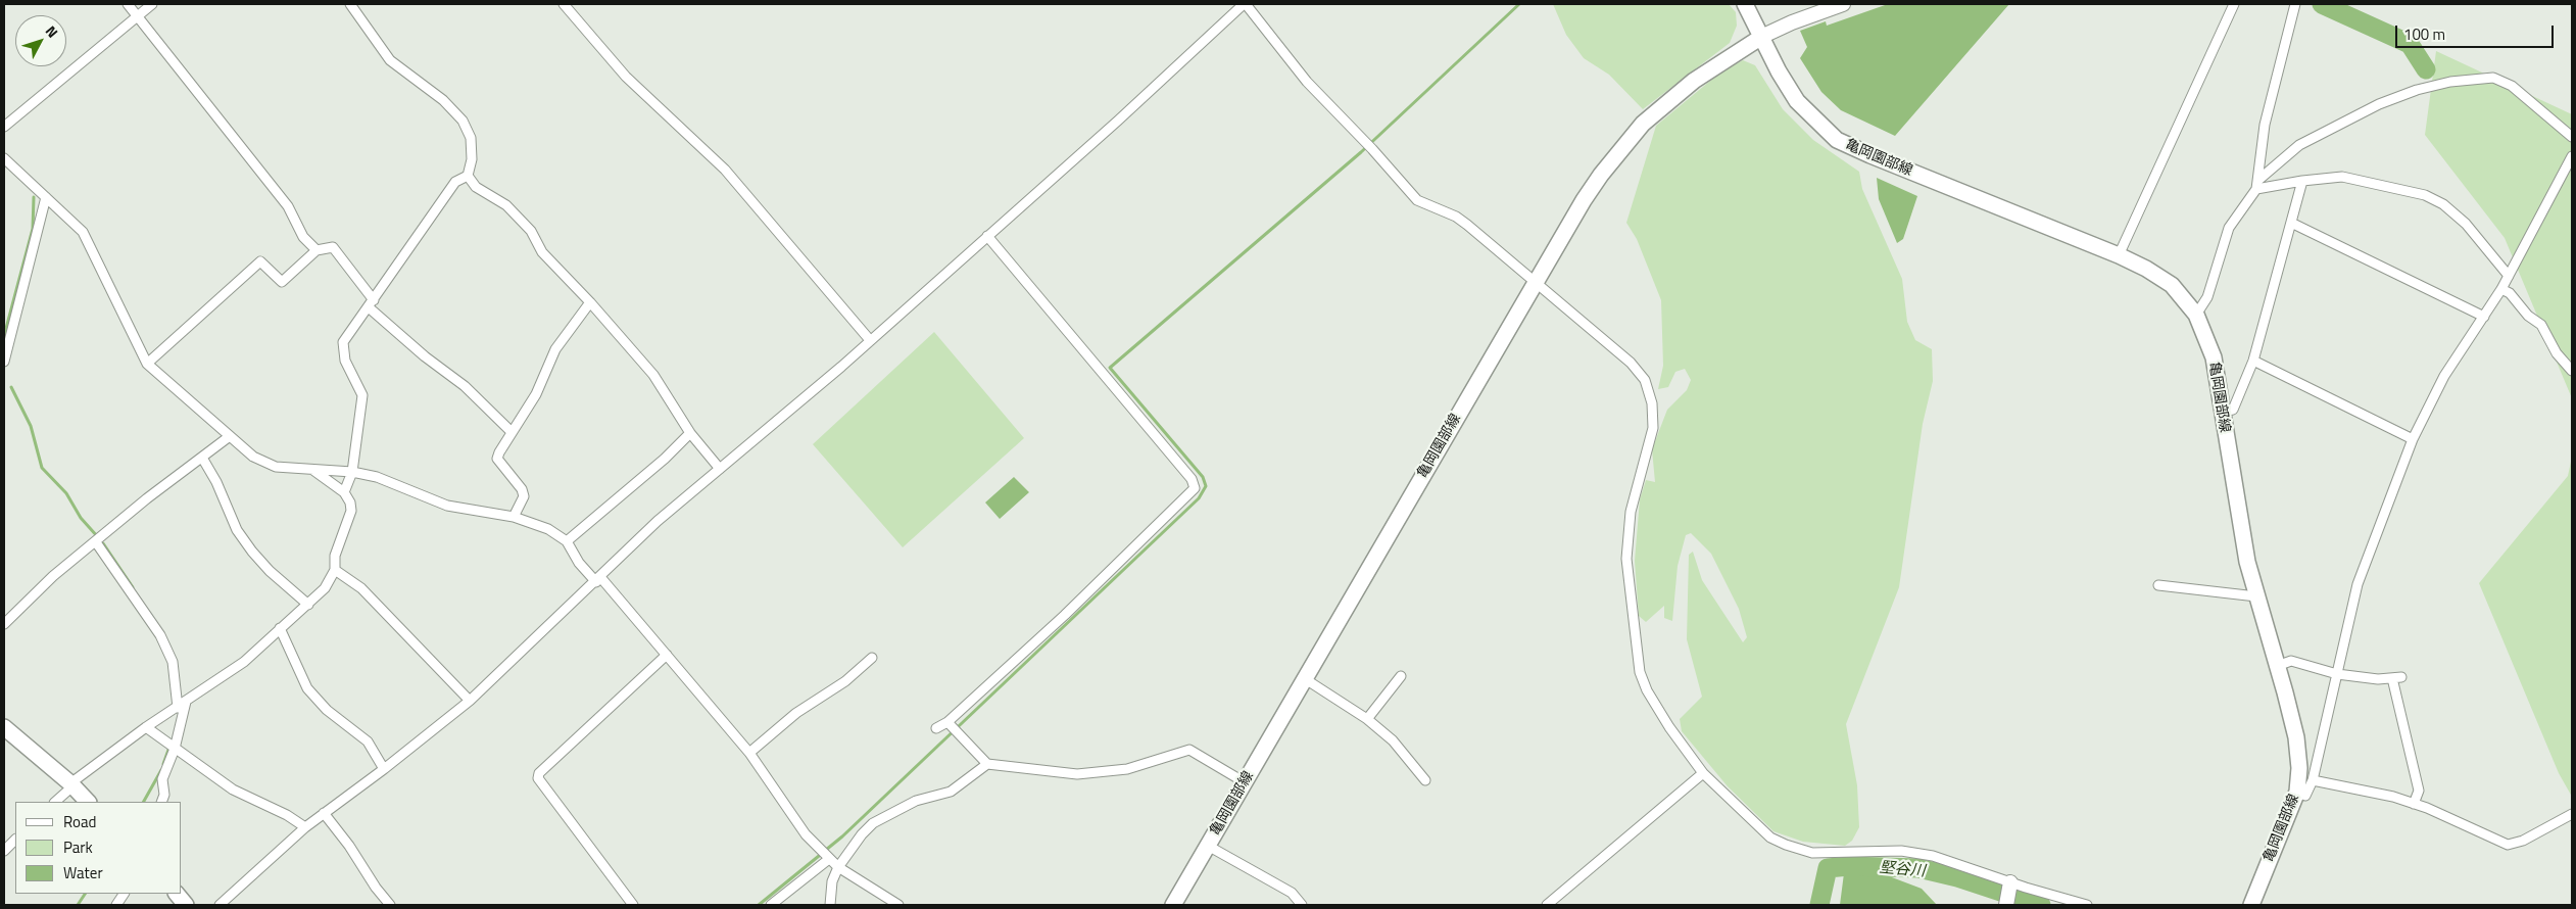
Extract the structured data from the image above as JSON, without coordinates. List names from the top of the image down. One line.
{"streets":{"main road":["亀岡園部線"]},"water":["堅谷川"],"legend":["Road","Park","Water"],"scale_bar":"100 m","north":"top right"}
